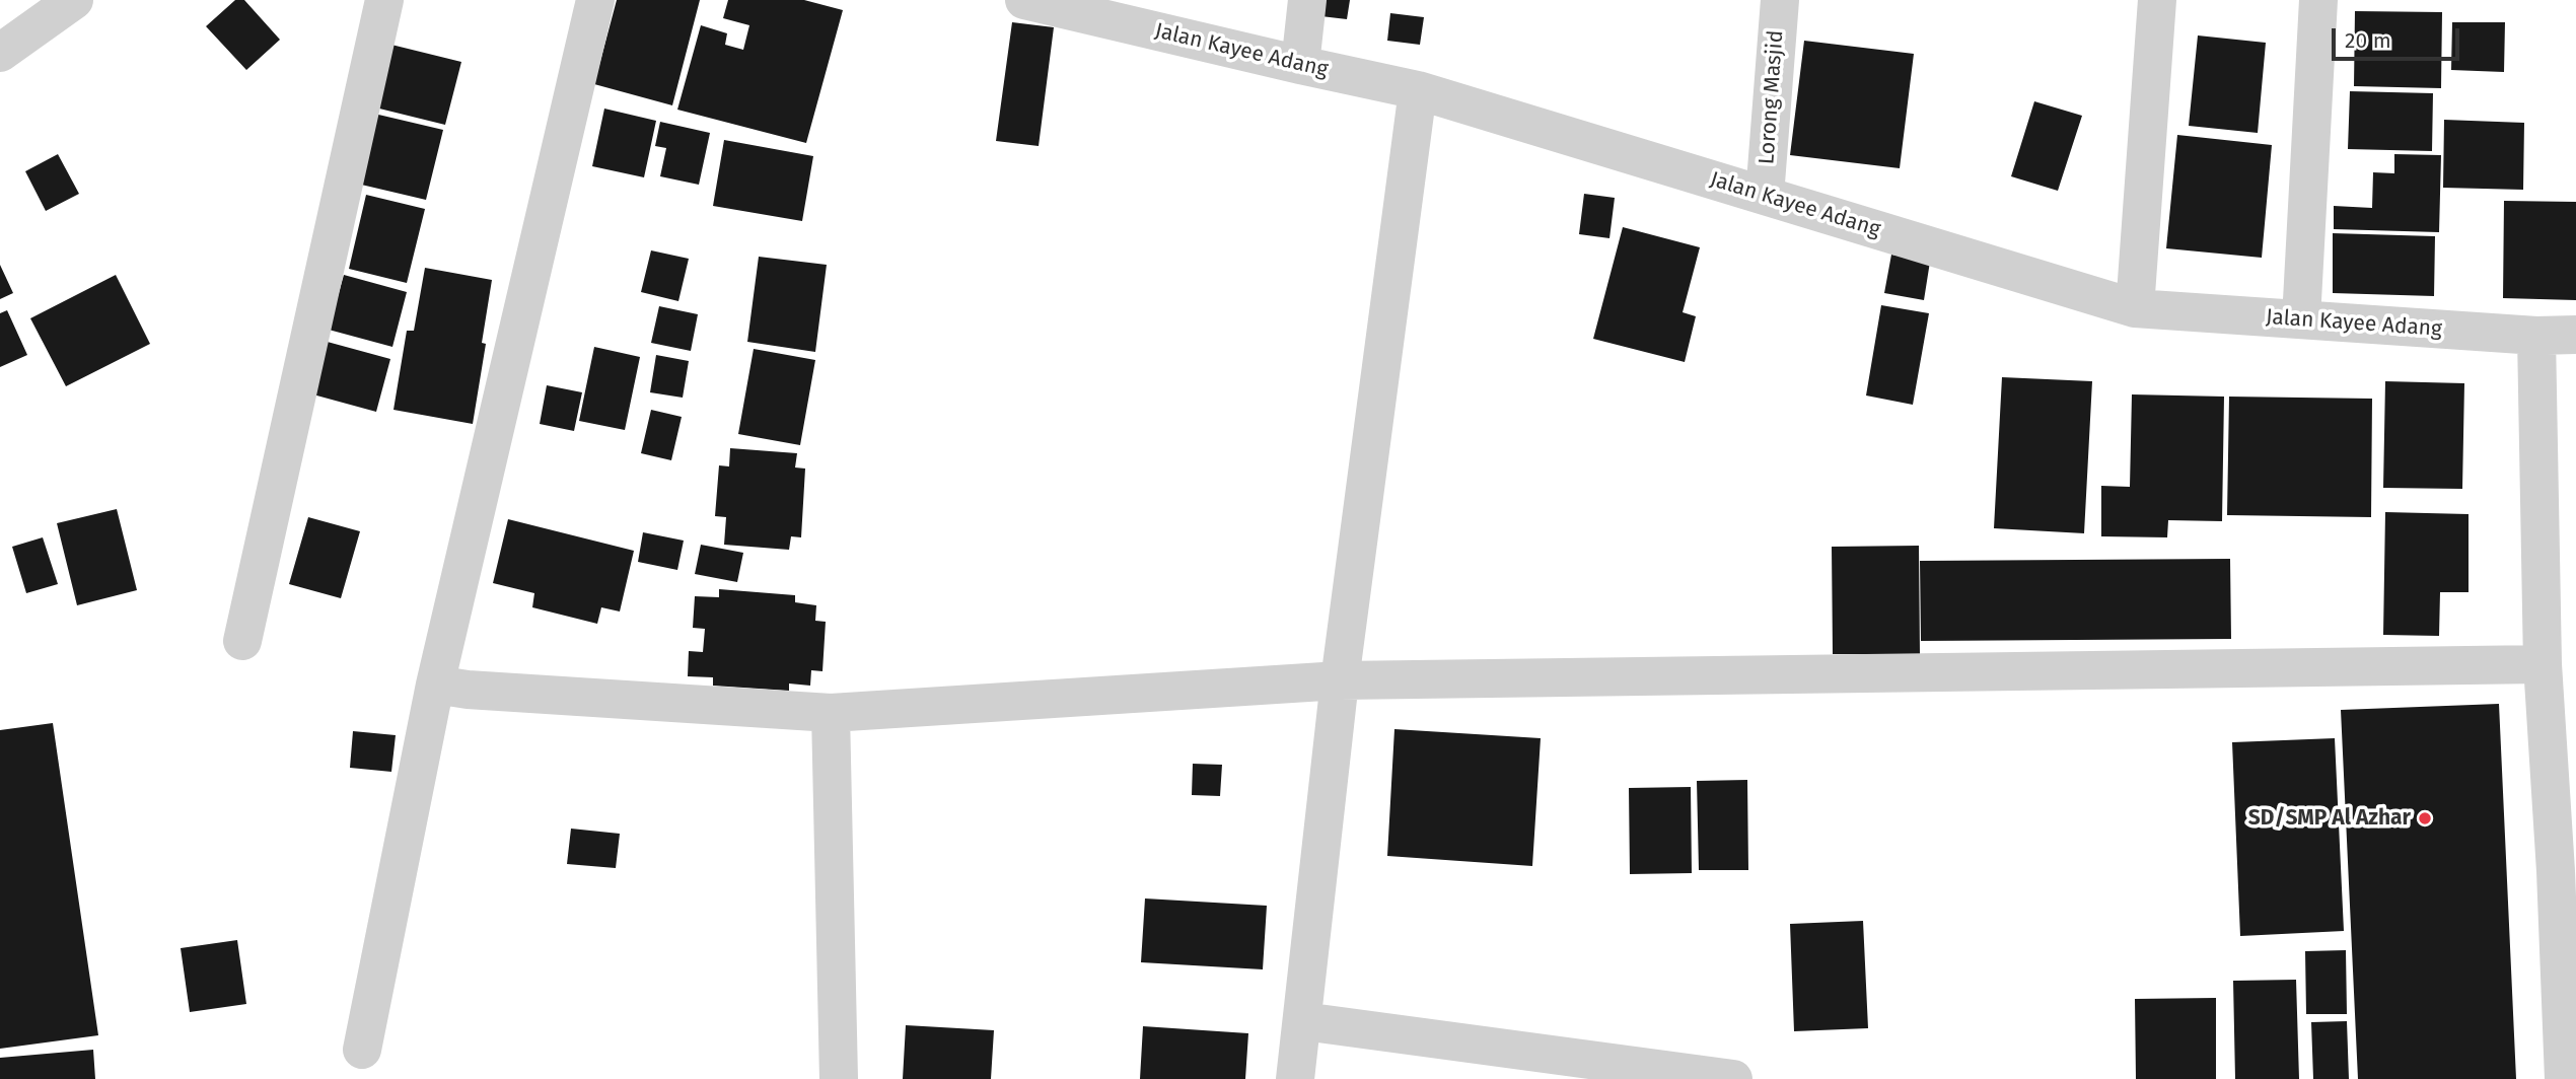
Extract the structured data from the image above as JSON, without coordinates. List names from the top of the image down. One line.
{"streets":{"street":["Jalan Kayee Adang","Lorong Masjid"]},"crossings":[["Jalan Kayee Adang","Lorong Masjid"]],"places":["SD/SMP Al Azhar"],"scale_bar":"20 m"}
